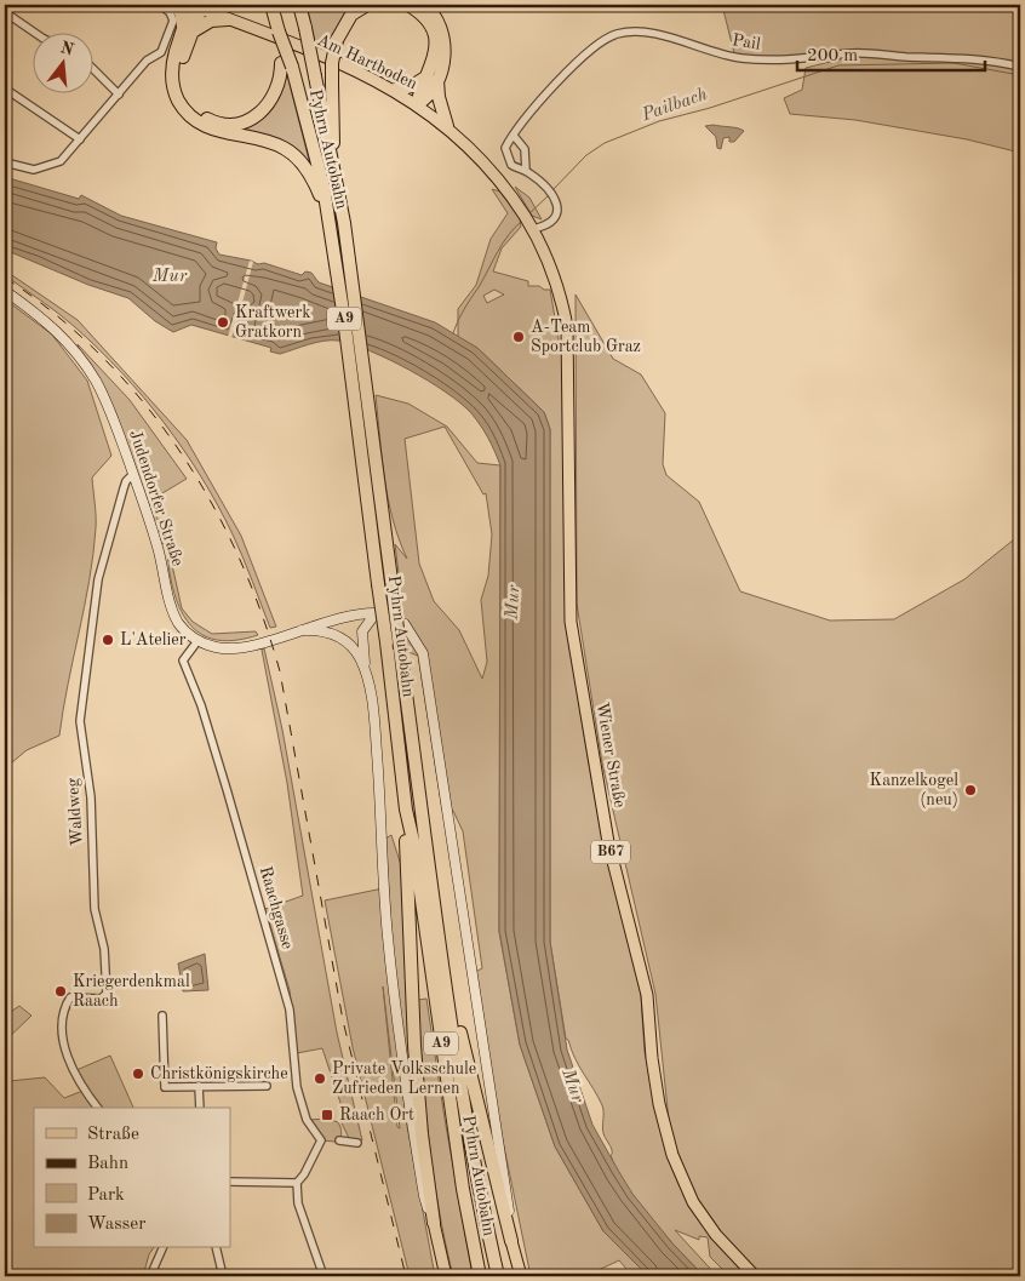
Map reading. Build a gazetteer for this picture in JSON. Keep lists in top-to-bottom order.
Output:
{
  "streets": {
    "highway": ["Pyhrn Autobahn", "A9"],
    "main road": [
      "Am Hartboden",
      "Judendorfer Straße",
      "Wiener Straße",
      "B67"
    ],
    "street": ["Pail", "Waldweg", "Raachgasse"]
  },
  "crossings": [
    ["Am Hartboden", "Wiener Straße"],
    ["Judendorfer Straße", "Waldweg"],
    ["Judendorfer Straße", "Raachgasse"]
  ],
  "water": ["Pailbach", "Mur"],
  "places": {
    "other": [
      "Kraftwerk Gratkorn",
      "A-Team Sportclub Graz",
      "L'Atelier",
      "Kanzelkogel (neu)",
      "Kriegerdenkmal Raach",
      "Christkönigskirche",
      "Private Volksschule Zufrieden Lernen"
    ],
    "transit": ["Raach Ort"]
  },
  "legend": [
    "Straße",
    "Bahn",
    "Park",
    "Wasser"
  ],
  "scale_bar": "200 m",
  "north": "top"
}
